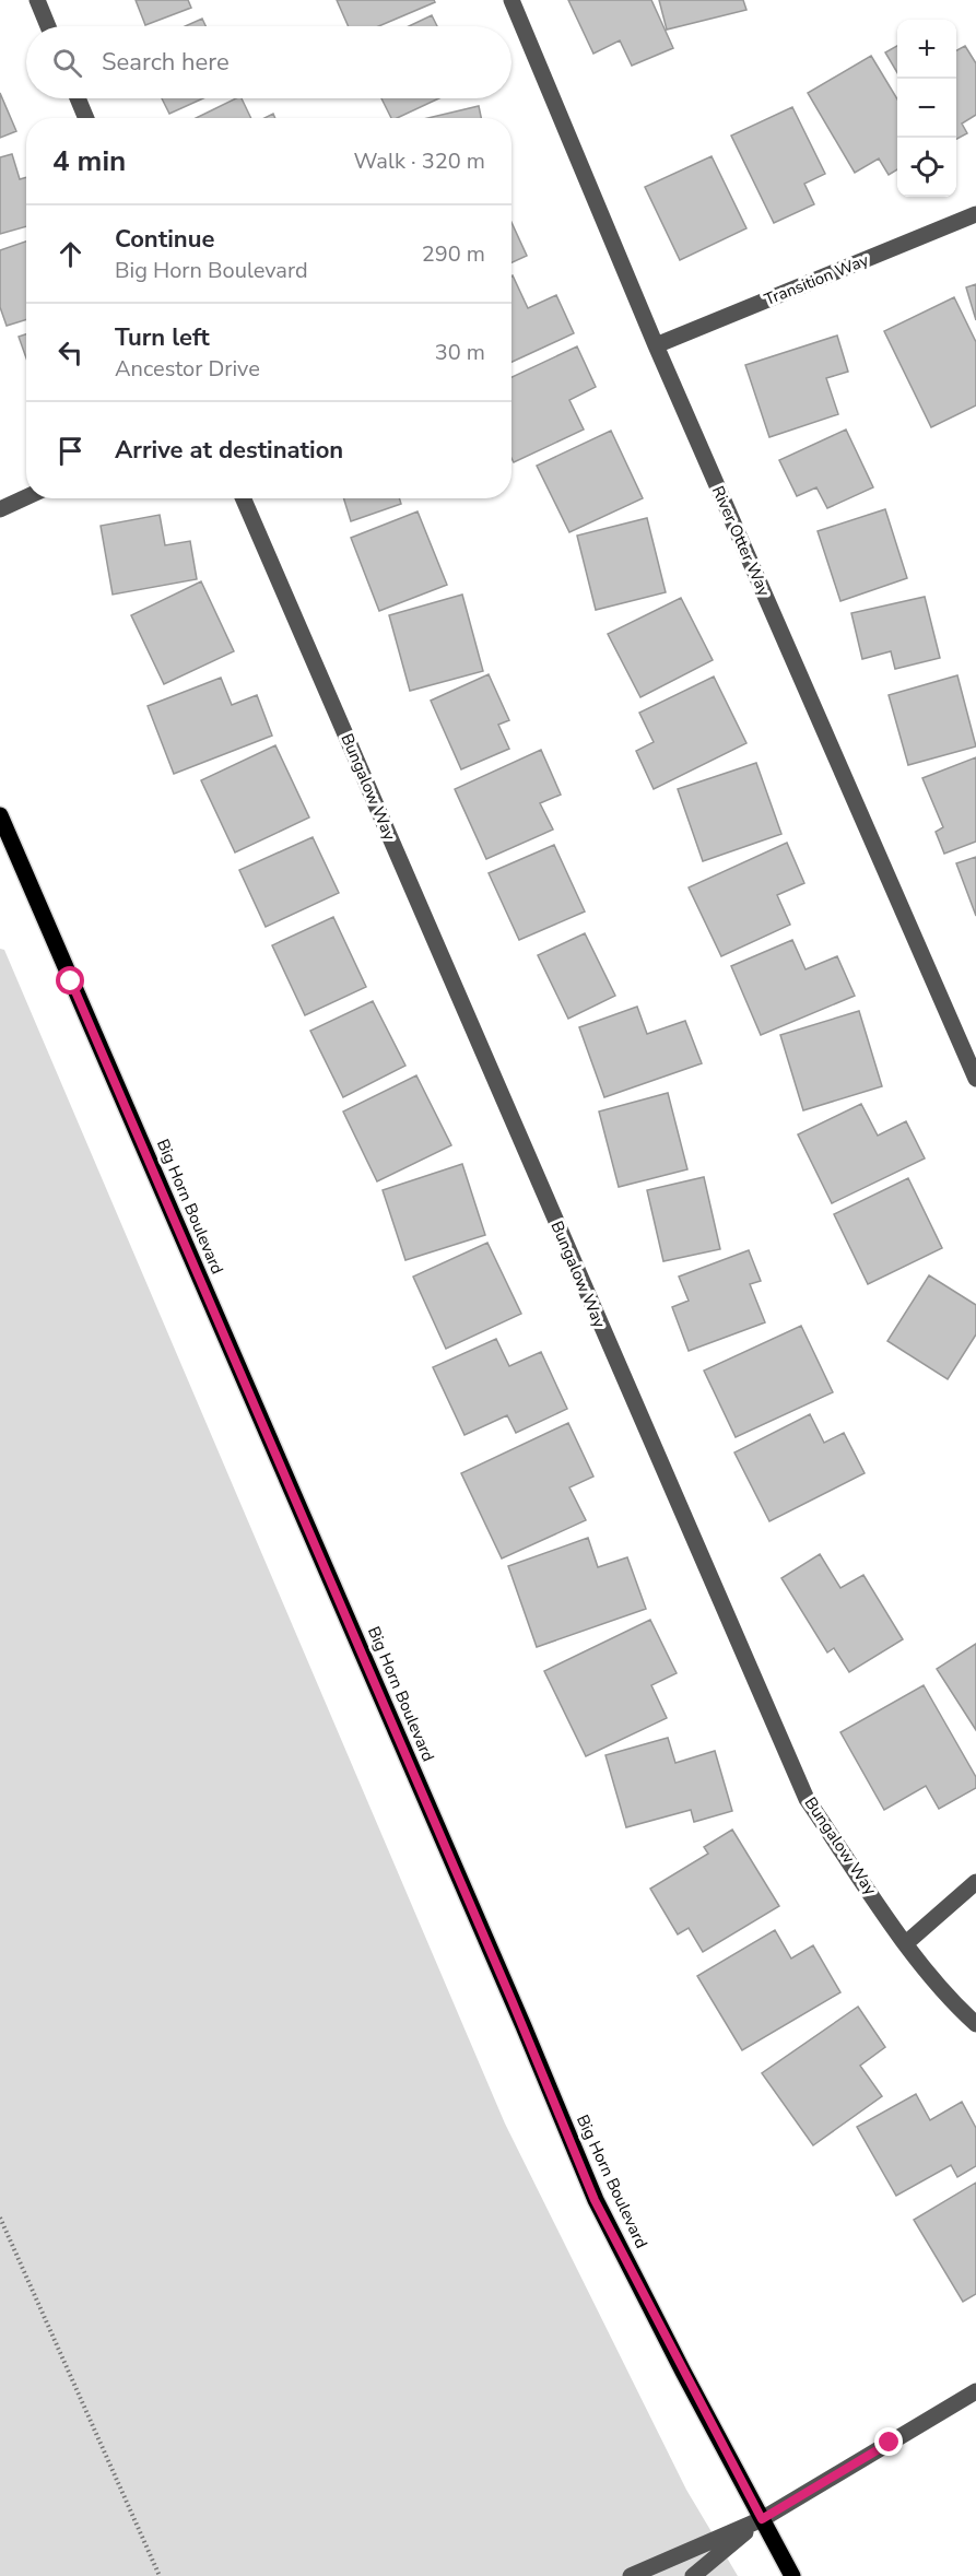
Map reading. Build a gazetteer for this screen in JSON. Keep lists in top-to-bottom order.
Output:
{
  "streets": {
    "main road": ["Big Horn Boulevard"],
    "street": ["Transition Way", "River Otter Way", "Bungalow Way"]
  },
  "crossings": [
    ["Transition Way", "River Otter Way"]
  ],
  "page": {
    "map_buttons": ["+", "−"],
    "search": "Search here",
    "heading": ["4 min", "Walk · 320 m"],
    "list": [
      ["Continue", "Big Horn Boulevard", "290 m"],
      ["Turn left", "Ancestor Drive", "30 m"],
      "Arrive at destination"
    ]
  }
}
